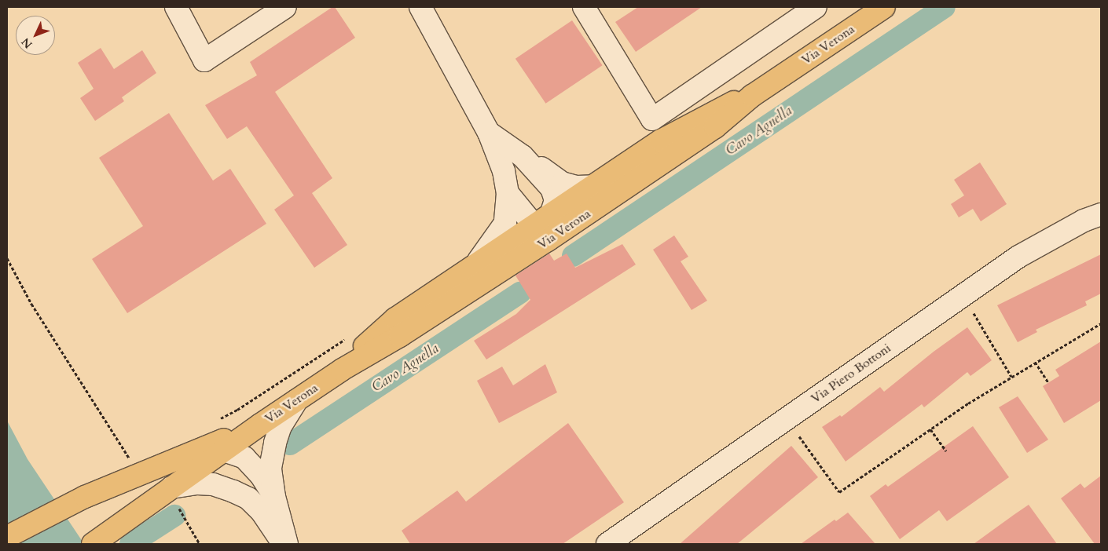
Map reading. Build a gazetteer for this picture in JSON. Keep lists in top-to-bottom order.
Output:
{
  "streets": {
    "main road": ["Via Verona"],
    "street": ["Via Piero Bottoni"]
  },
  "water": ["Cavo Agnella"],
  "north": "bottom left"
}
